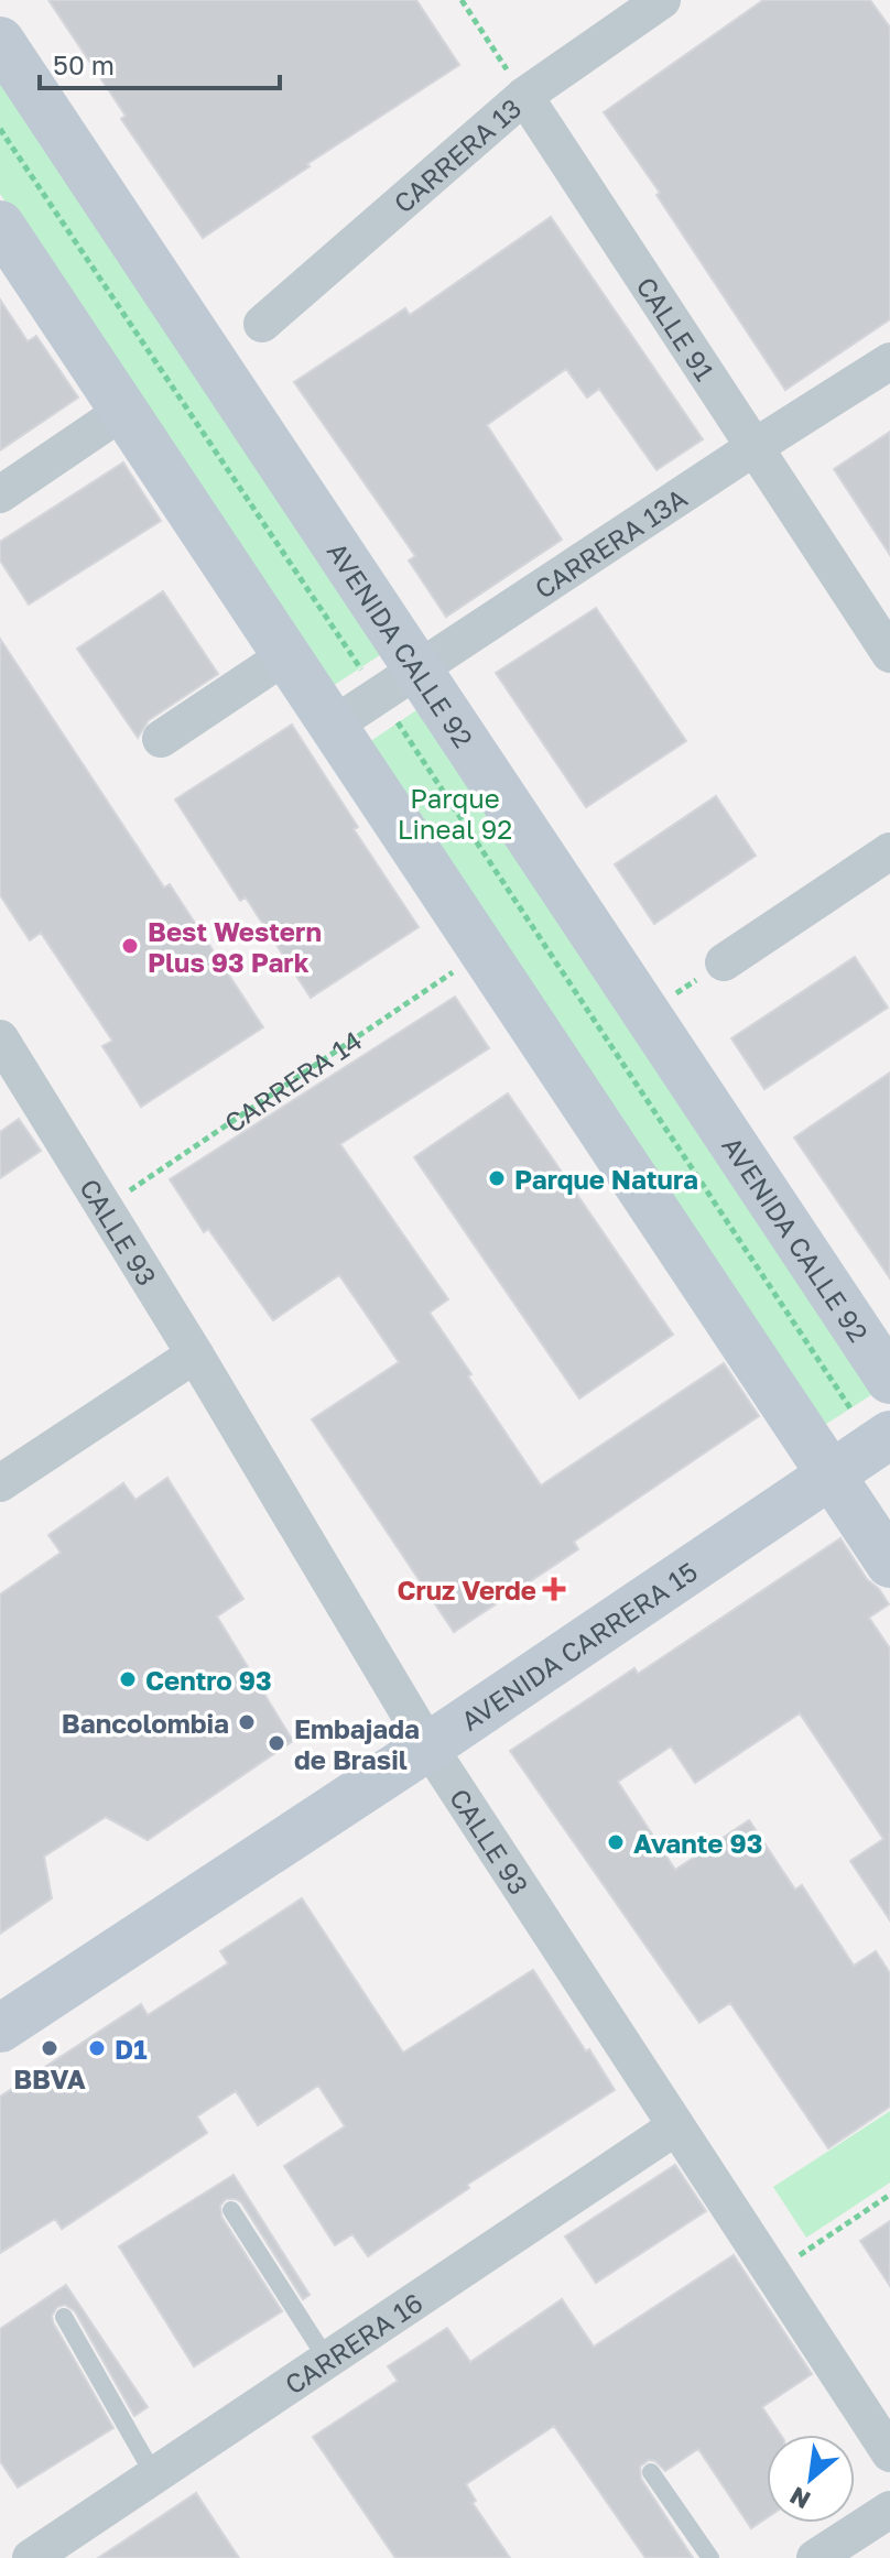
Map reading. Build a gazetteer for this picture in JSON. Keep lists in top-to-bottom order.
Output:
{
  "streets": {
    "main road": ["AVENIDA CALLE 92", "AVENIDA CARRERA 15"],
    "street": [
      "CARRERA 13",
      "CALLE 91",
      "CARRERA 13A",
      "CALLE 93",
      "CARRERA 16"
    ],
    "path": ["CARRERA 14"]
  },
  "crossings": [
    ["CARRERA 13", "CALLE 91"],
    ["CALLE 91", "CARRERA 13A"],
    ["CARRERA 13A", "AVENIDA CALLE 92"],
    ["CARRERA 14", "CALLE 93"],
    ["CALLE 93", "AVENIDA CARRERA 15"],
    ["CALLE 93", "CARRERA 16"]
  ],
  "parks": ["Parque Lineal 92"],
  "places": {
    "other": [
      "Best Western Plus 93 Park",
      "Parque Natura",
      "Centro 93",
      "Bancolombia",
      "Embajada de Brasil",
      "Avante 93",
      "BBVA",
      "D1"
    ],
    "health": ["Cruz Verde"]
  },
  "scale_bar": "50 m",
  "north": "bottom left"
}
